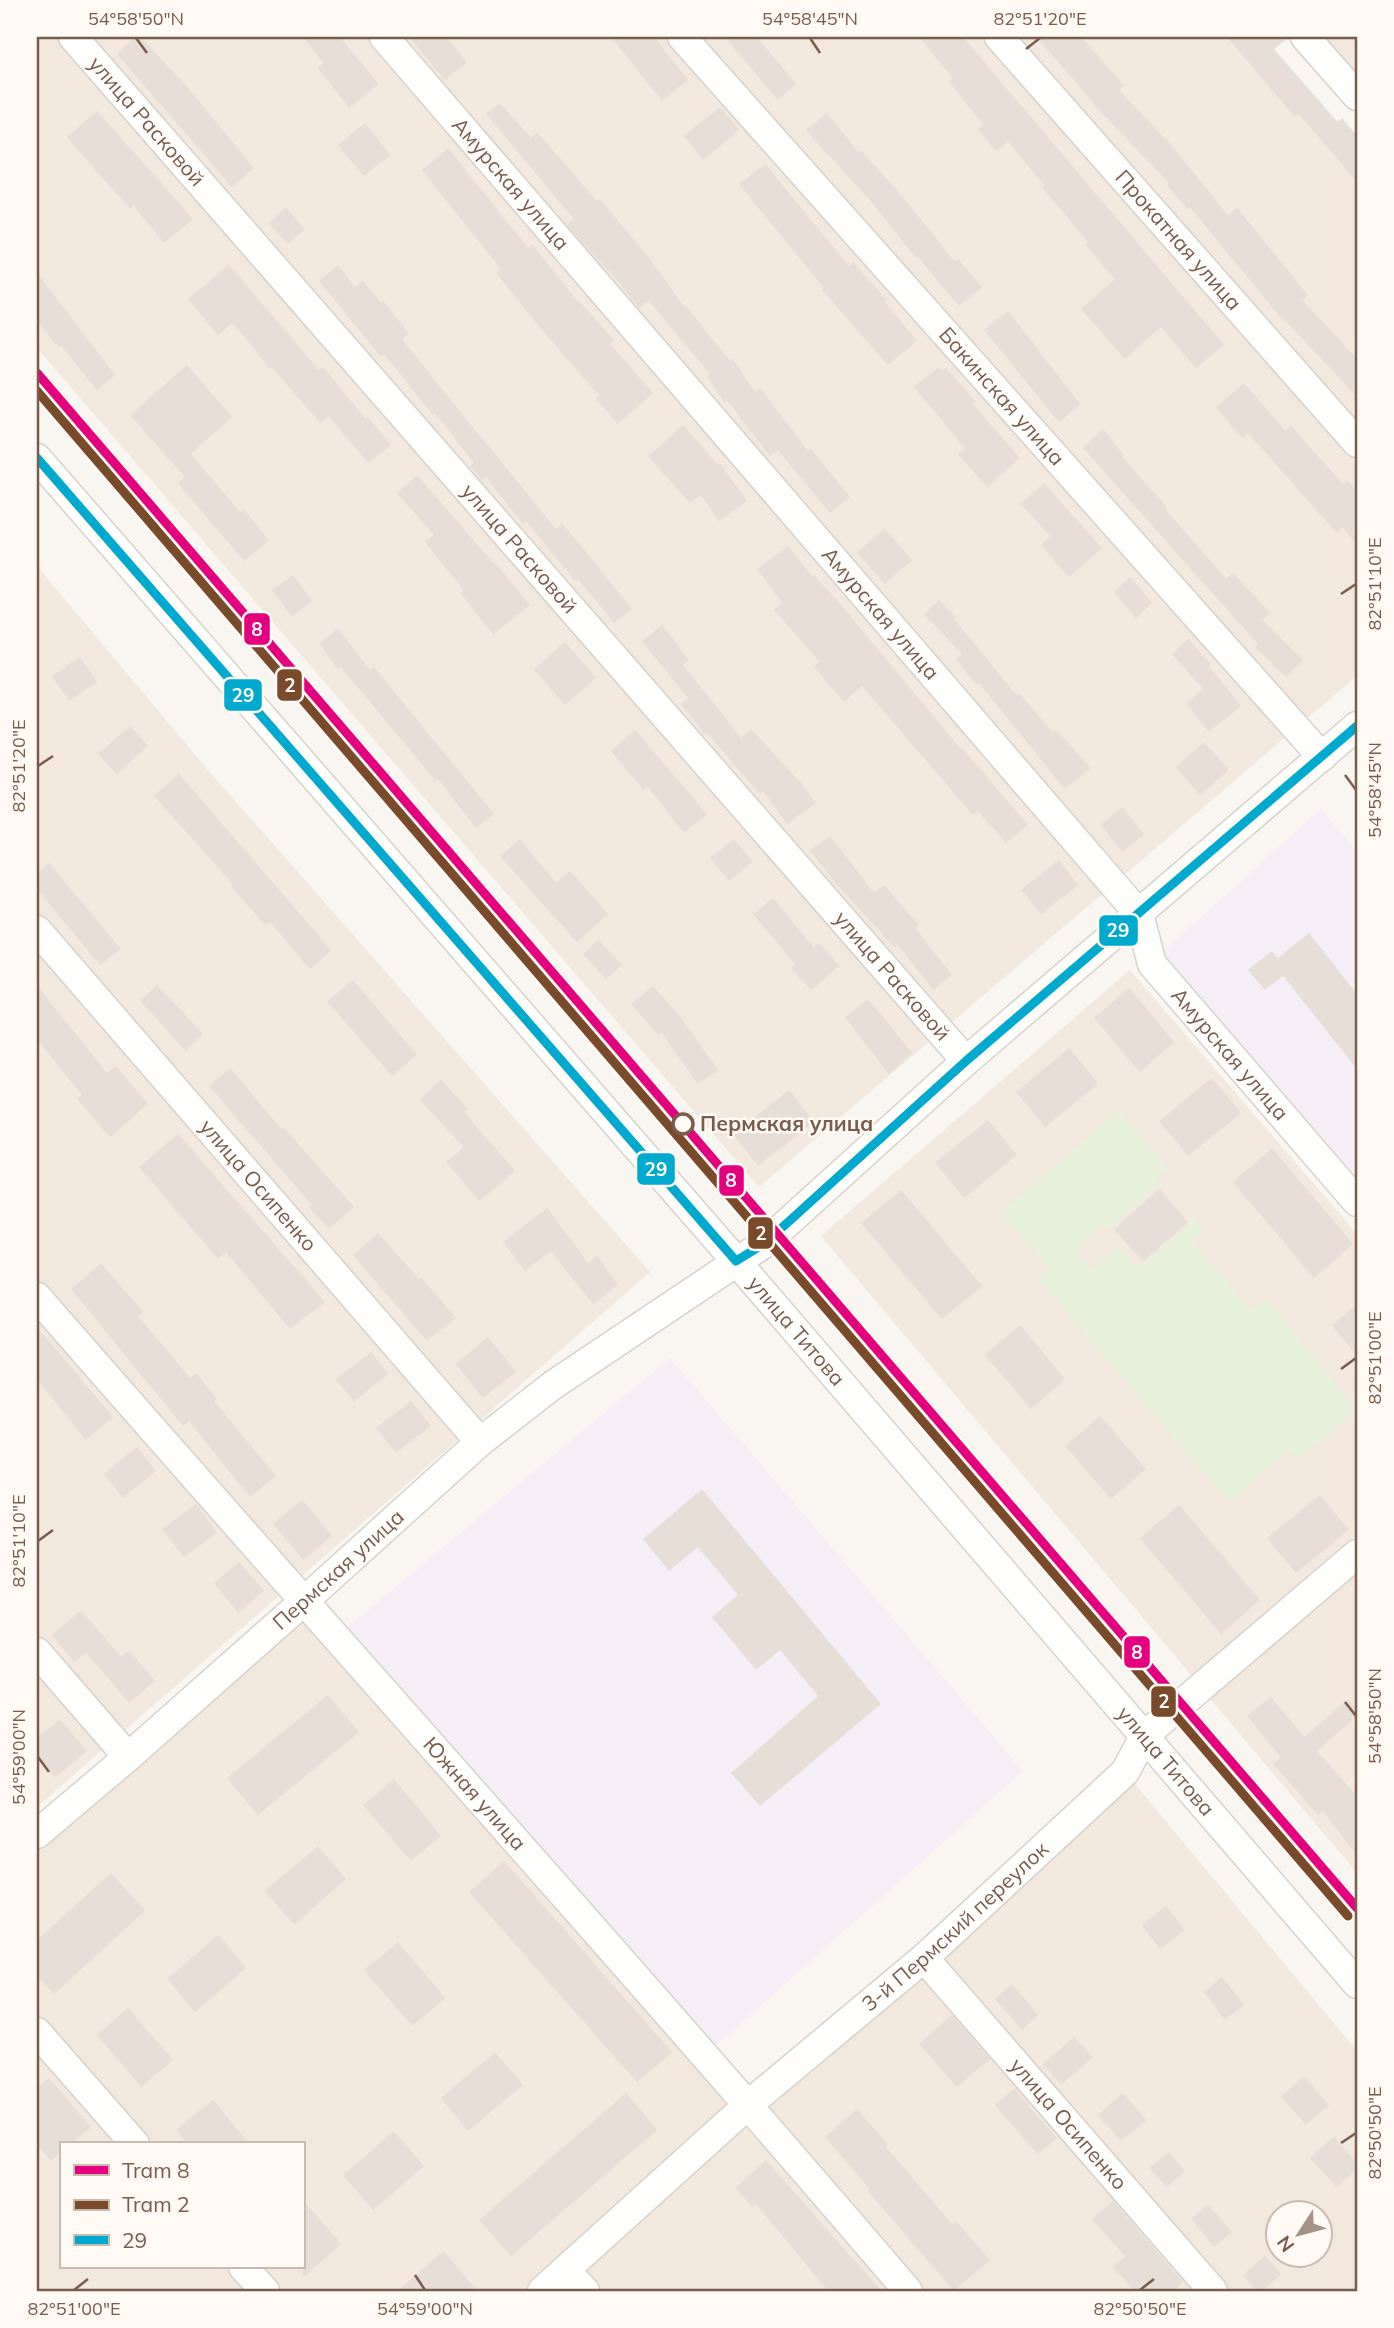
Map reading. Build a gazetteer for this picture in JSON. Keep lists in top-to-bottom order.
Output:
{
  "streets": {
    "street": [
      "улица Расковой",
      "Амурская улица",
      "Прокатная улица",
      "Бакинская улица",
      "улица Осипенко",
      "улица Титова",
      "Пермская улица",
      "Южная улица",
      "3-й Пермский переулок"
    ]
  },
  "crossings": [
    ["улица Расковой", "Пермская улица"],
    ["Амурская улица", "Пермская улица"],
    ["Бакинская улица", "Пермская улица"],
    ["улица Осипенко", "Пермская улица"],
    ["улица Осипенко", "3-й Пермский переулок"],
    ["улица Титова", "Пермская улица"],
    ["улица Титова", "3-й Пермский переулок"],
    ["Пермская улица", "Южная улица"],
    ["Южная улица", "3-й Пермский переулок"]
  ],
  "places": ["Пермская улица"],
  "lines": ["tram line 8", "tram line 2", "transit line 29"],
  "legend": ["Tram 8", "Tram 2", "29"],
  "north": "bottom left",
  "coordinates": [
    "54°58'50\"N",
    "54°58'45\"N",
    "82°51'20\"E",
    "82°51'10\"E",
    "82°51'00\"E",
    "54°59'00\"N",
    "82°50'50\"E"
  ]
}
